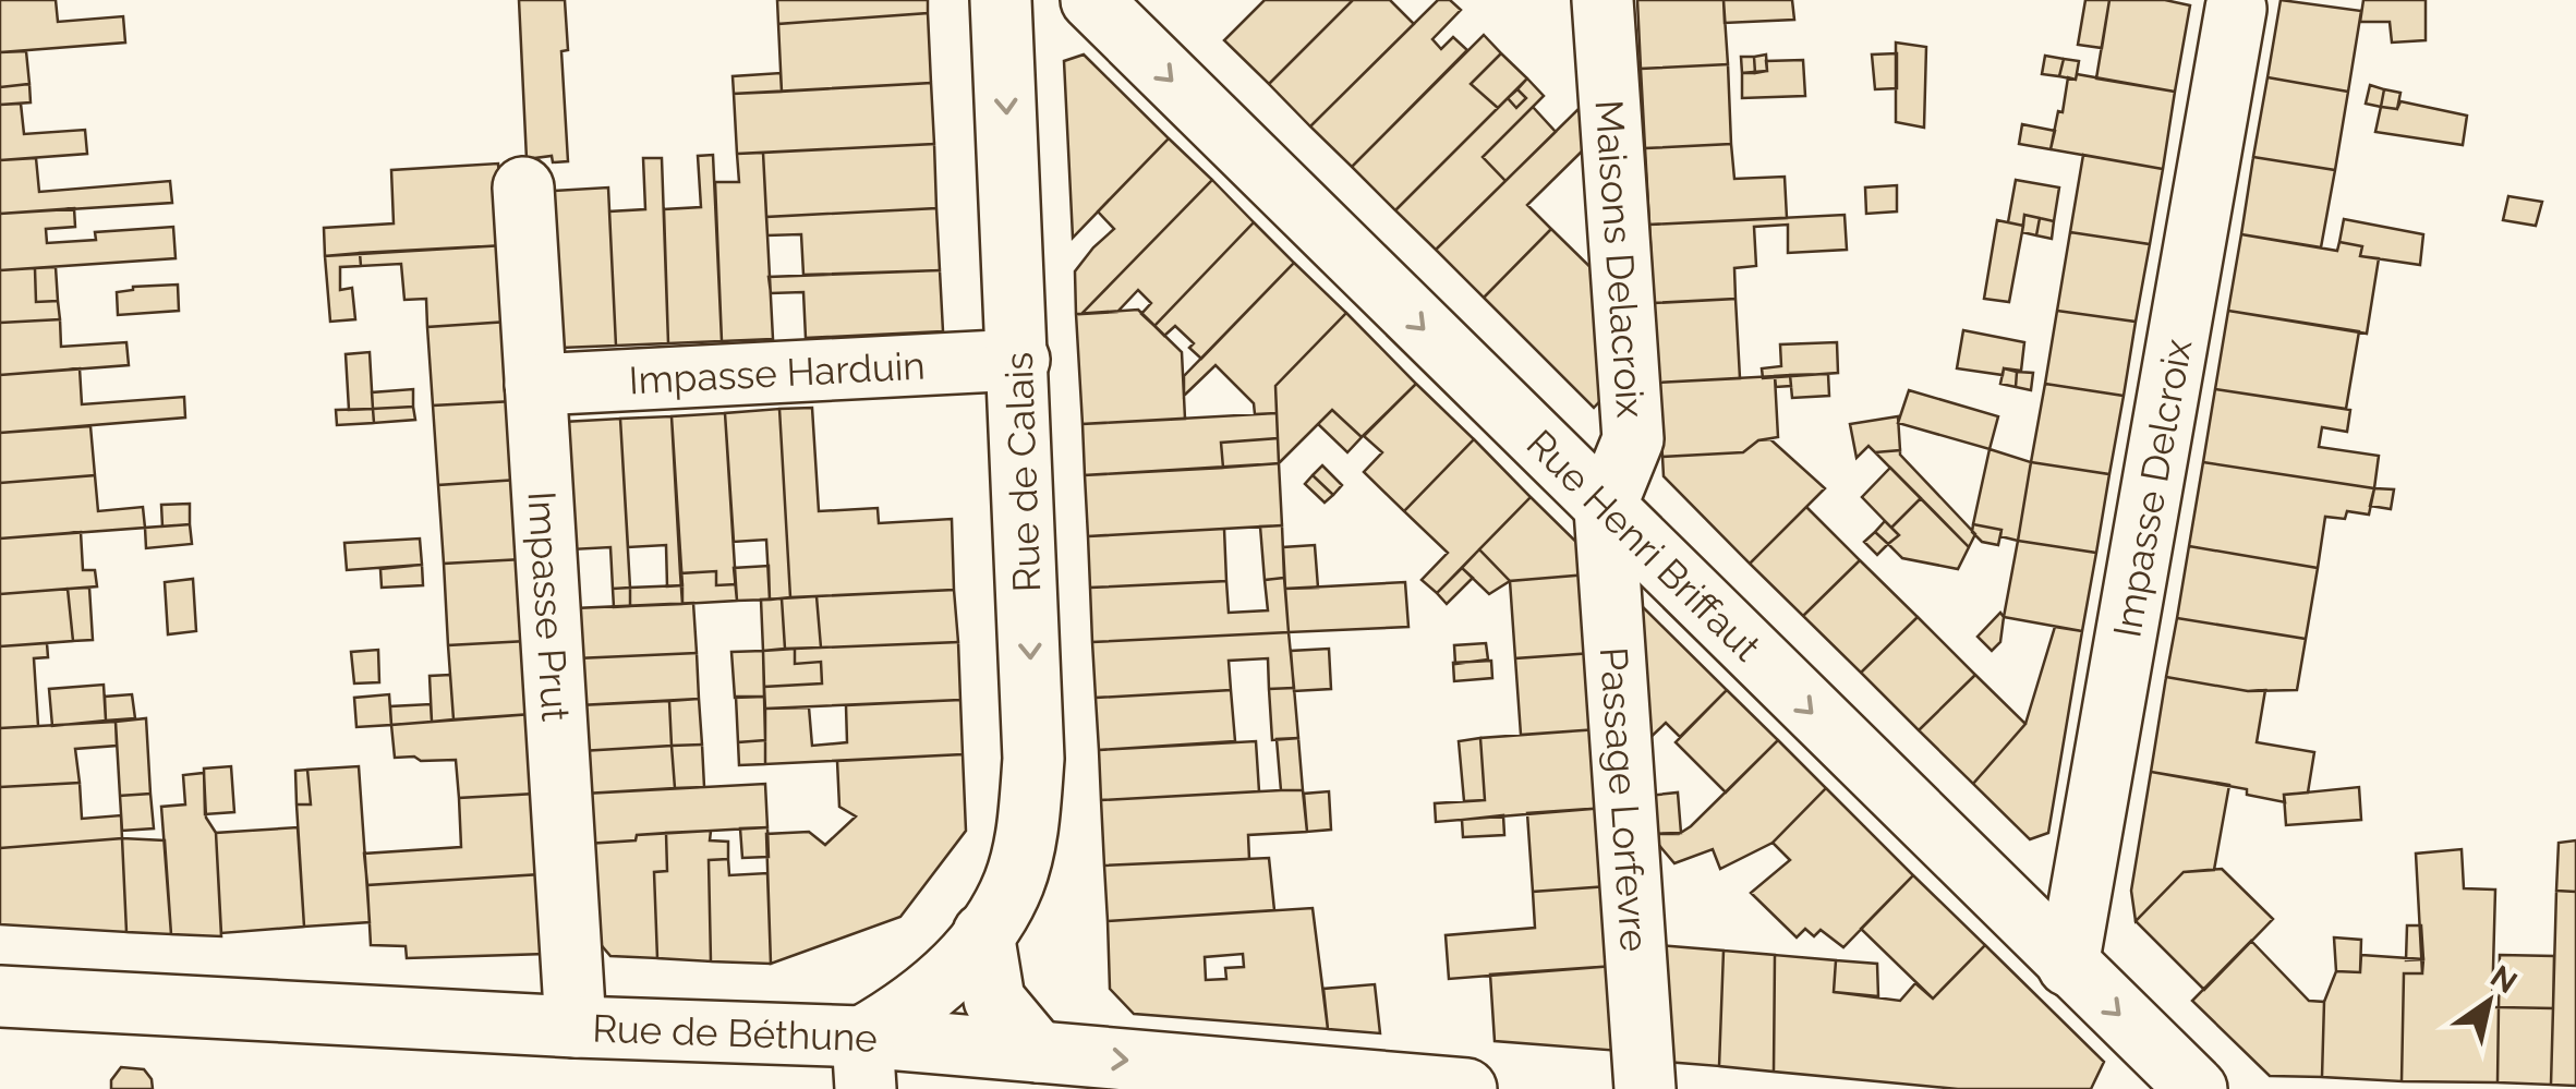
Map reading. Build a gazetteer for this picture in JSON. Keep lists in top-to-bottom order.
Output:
{
  "streets": {
    "street": [
      "Maisons Delacroix",
      "Impasse Harduin",
      "Rue de Calais",
      "Impasse Delcroix",
      "Rue Henri Briffaut",
      "Impasse Prut",
      "Passage Lorfevre",
      "Rue de Béthune"
    ]
  },
  "crossings": [
    ["Maisons Delacroix", "Rue Henri Briffaut"],
    ["Maisons Delacroix", "Passage Lorfevre"],
    ["Impasse Harduin", "Rue de Calais"],
    ["Impasse Harduin", "Impasse Prut"],
    ["Rue de Calais", "Rue de Béthune"],
    ["Impasse Delcroix", "Rue Henri Briffaut"],
    ["Rue Henri Briffaut", "Passage Lorfevre"],
    ["Impasse Prut", "Rue de Béthune"]
  ],
  "one_way": ["Rue de Calais", "Rue Henri Briffaut"],
  "north": "top right"
}
